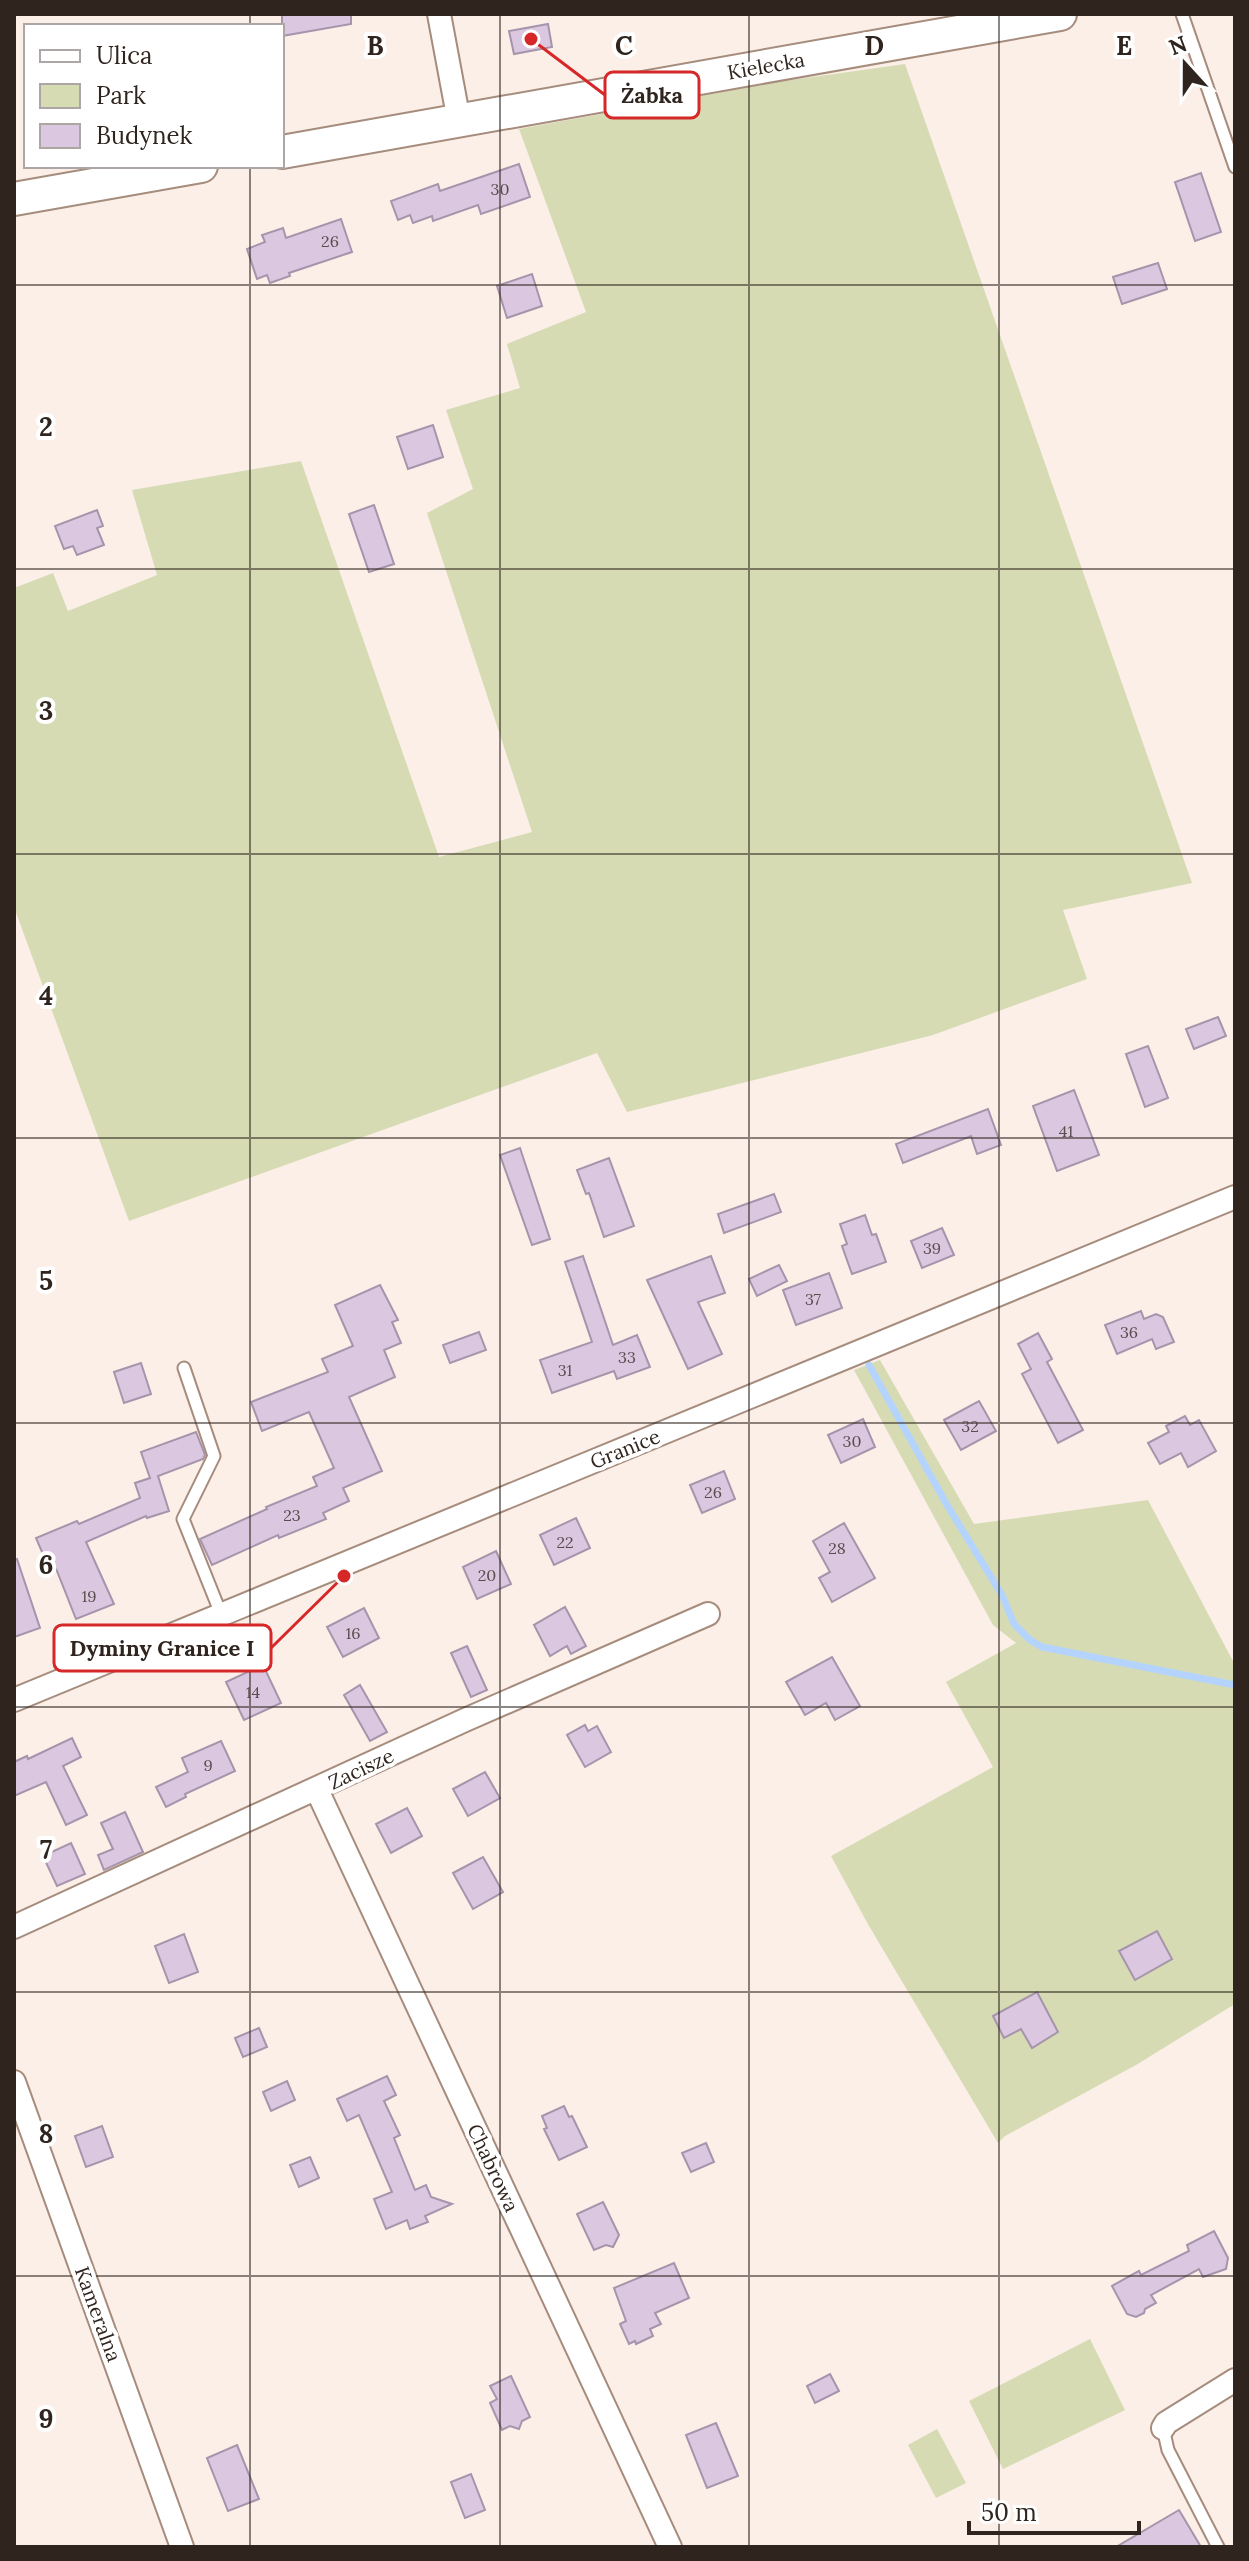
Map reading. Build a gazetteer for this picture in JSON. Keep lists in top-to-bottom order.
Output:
{
  "streets": {
    "street": [
      "Kielecka",
      "Granice",
      "Zacisze",
      "Chabrowa",
      "Kameralna"
    ]
  },
  "crossings": [
    ["Zacisze", "Chabrowa"]
  ],
  "places": ["Żabka", "Dyminy Granice I"],
  "house_numbers": [
    "30",
    "26",
    "41",
    "39",
    "37",
    "36",
    "33",
    "31",
    "32",
    "30",
    "26",
    "23",
    "22",
    "28",
    "20",
    "19",
    "16",
    "14",
    "9"
  ],
  "legend": ["Ulica", "Park", "Budynek"],
  "scale_bar": "50 m",
  "north": "top",
  "grid": {
    "columns": [
      "B",
      "C",
      "D",
      "E"
    ],
    "rows": [
      "2",
      "3",
      "4",
      "5",
      "6",
      "7",
      "8",
      "9"
    ]
  }
}
